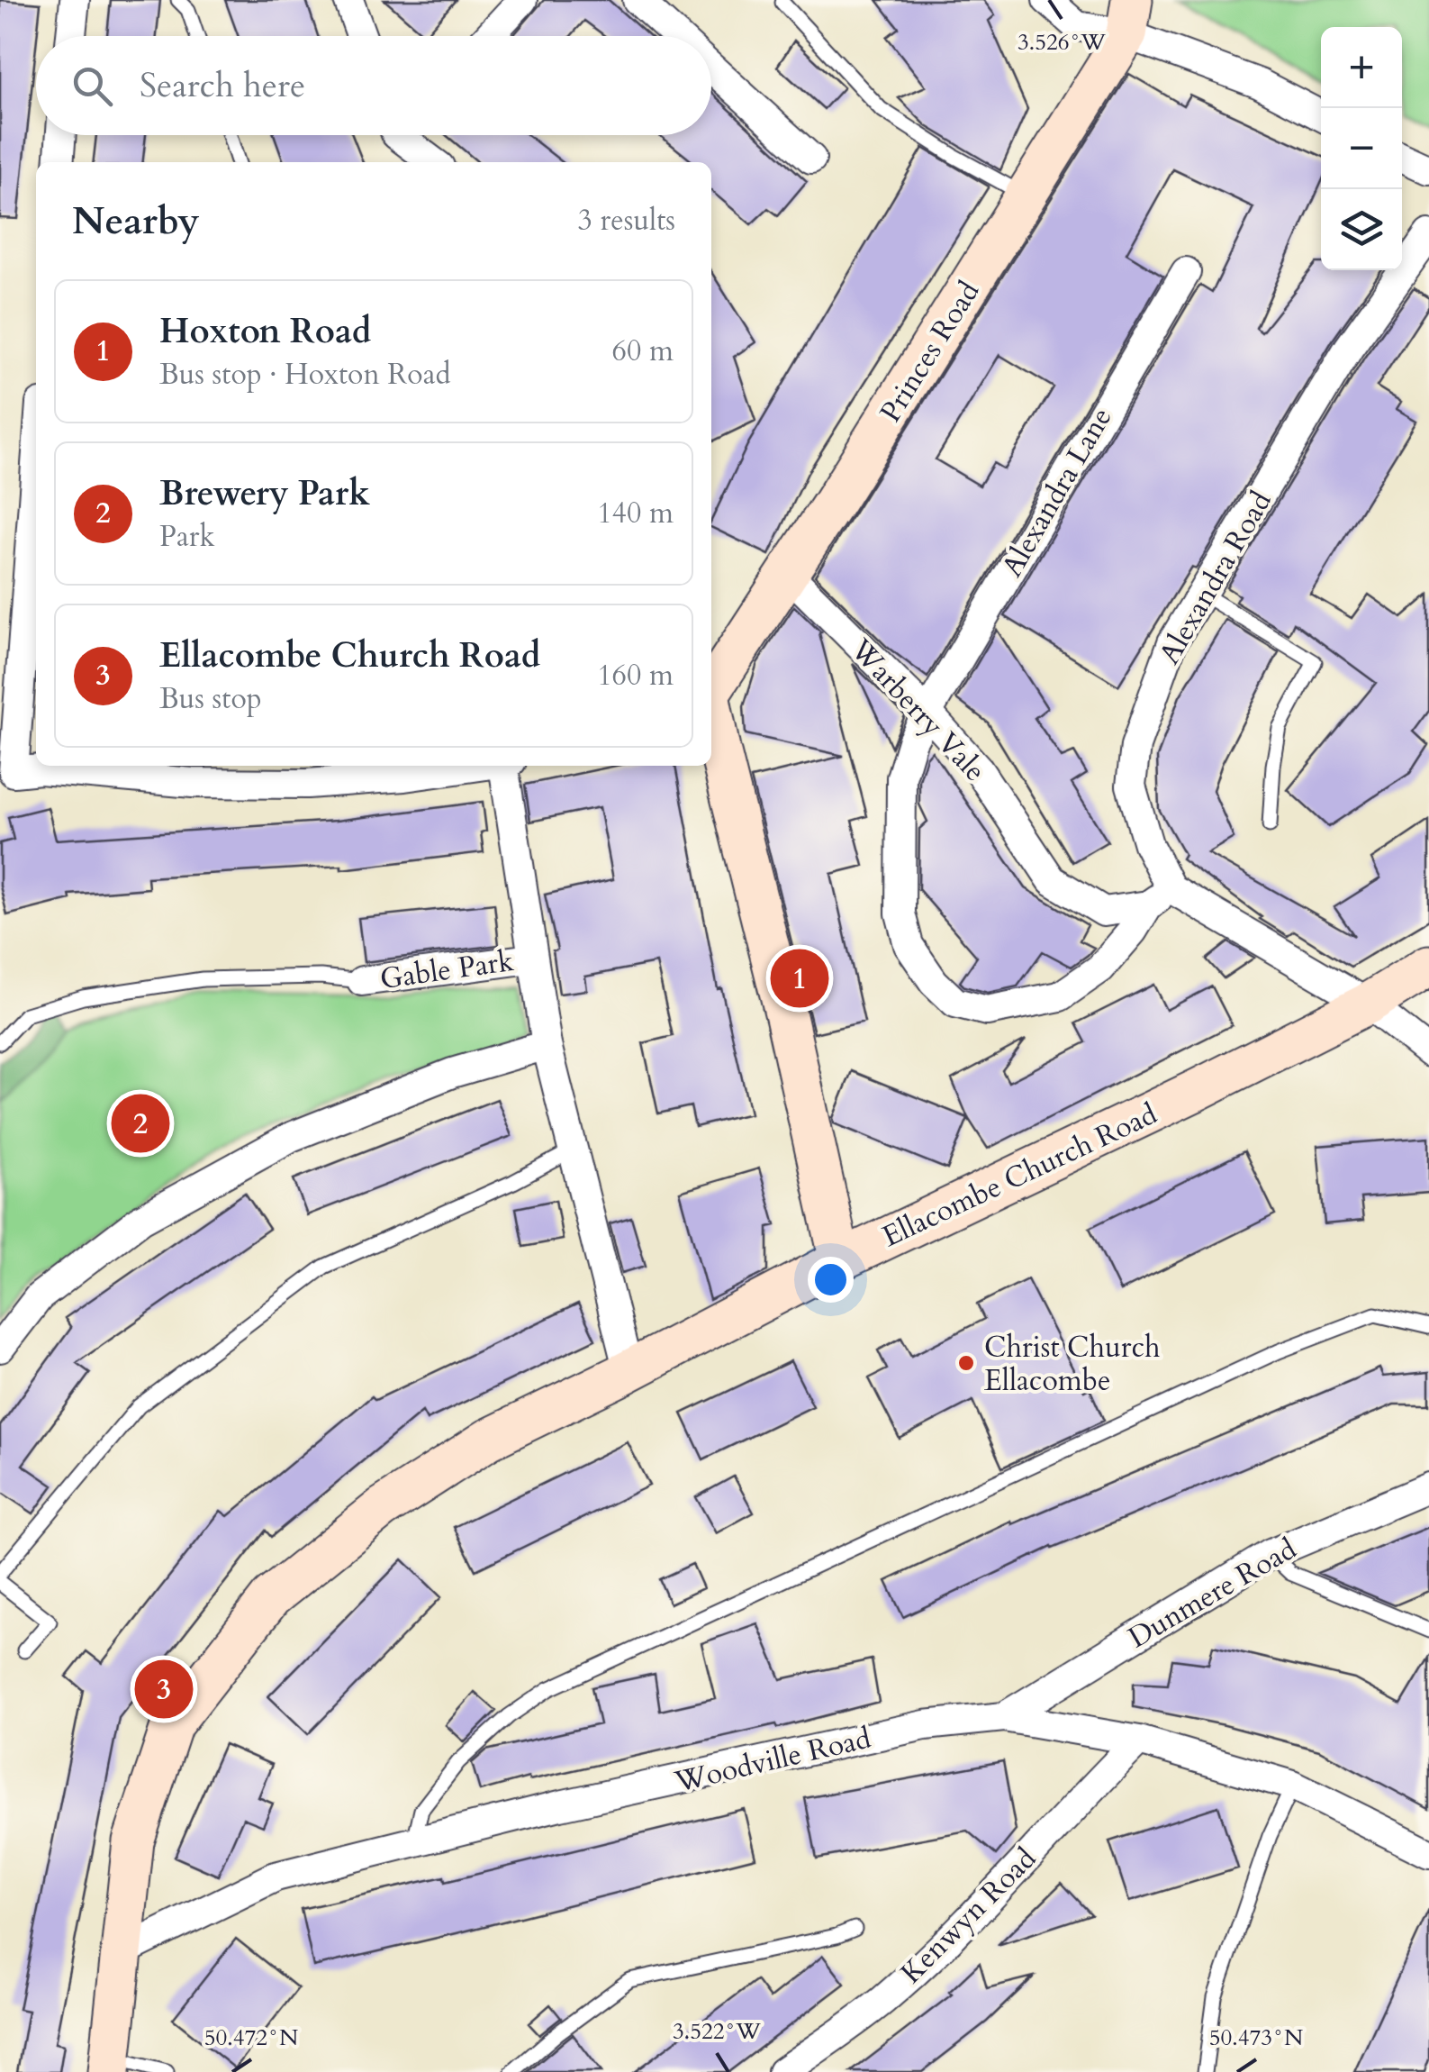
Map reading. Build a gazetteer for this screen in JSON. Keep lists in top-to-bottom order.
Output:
{
  "streets": {
    "street": [
      "Princes Road",
      "Alexandra Lane",
      "Alexandra Road",
      "Warberry Vale",
      "Gable Park",
      "Ellacombe Church Road",
      "Dunmere Road",
      "Woodville Road",
      "Kenwyn Road"
    ]
  },
  "crossings": [
    ["Princes Road", "Warberry Vale"],
    ["Alexandra Lane", "Alexandra Road"],
    ["Alexandra Lane", "Warberry Vale"],
    ["Alexandra Road", "Warberry Vale"],
    ["Ellacombe Church Road", "Woodville Road"],
    ["Dunmere Road", "Woodville Road"],
    ["Woodville Road", "Kenwyn Road"]
  ],
  "places": ["Christ Church Ellacombe"],
  "page": {
    "map_buttons": ["+", "−"],
    "search": "Search here",
    "heading": ["Nearby", "3 results"],
    "list": [
      {
        "mark": "1",
        "name": "Hoxton Road",
        "note": "Bus stop · Hoxton Road",
        "value": "60 m"
      },
      {
        "mark": "2",
        "name": "Brewery Park",
        "note": "Park",
        "value": "140 m"
      },
      {
        "mark": "3",
        "name": "Ellacombe Church Road",
        "note": "Bus stop",
        "value": "160 m"
      }
    ],
    "pins": ["1", "2", "3"]
  },
  "coordinates": [
    "3.526°W",
    "3.522°W",
    "50.472°N",
    "50.473°N"
  ]
}
